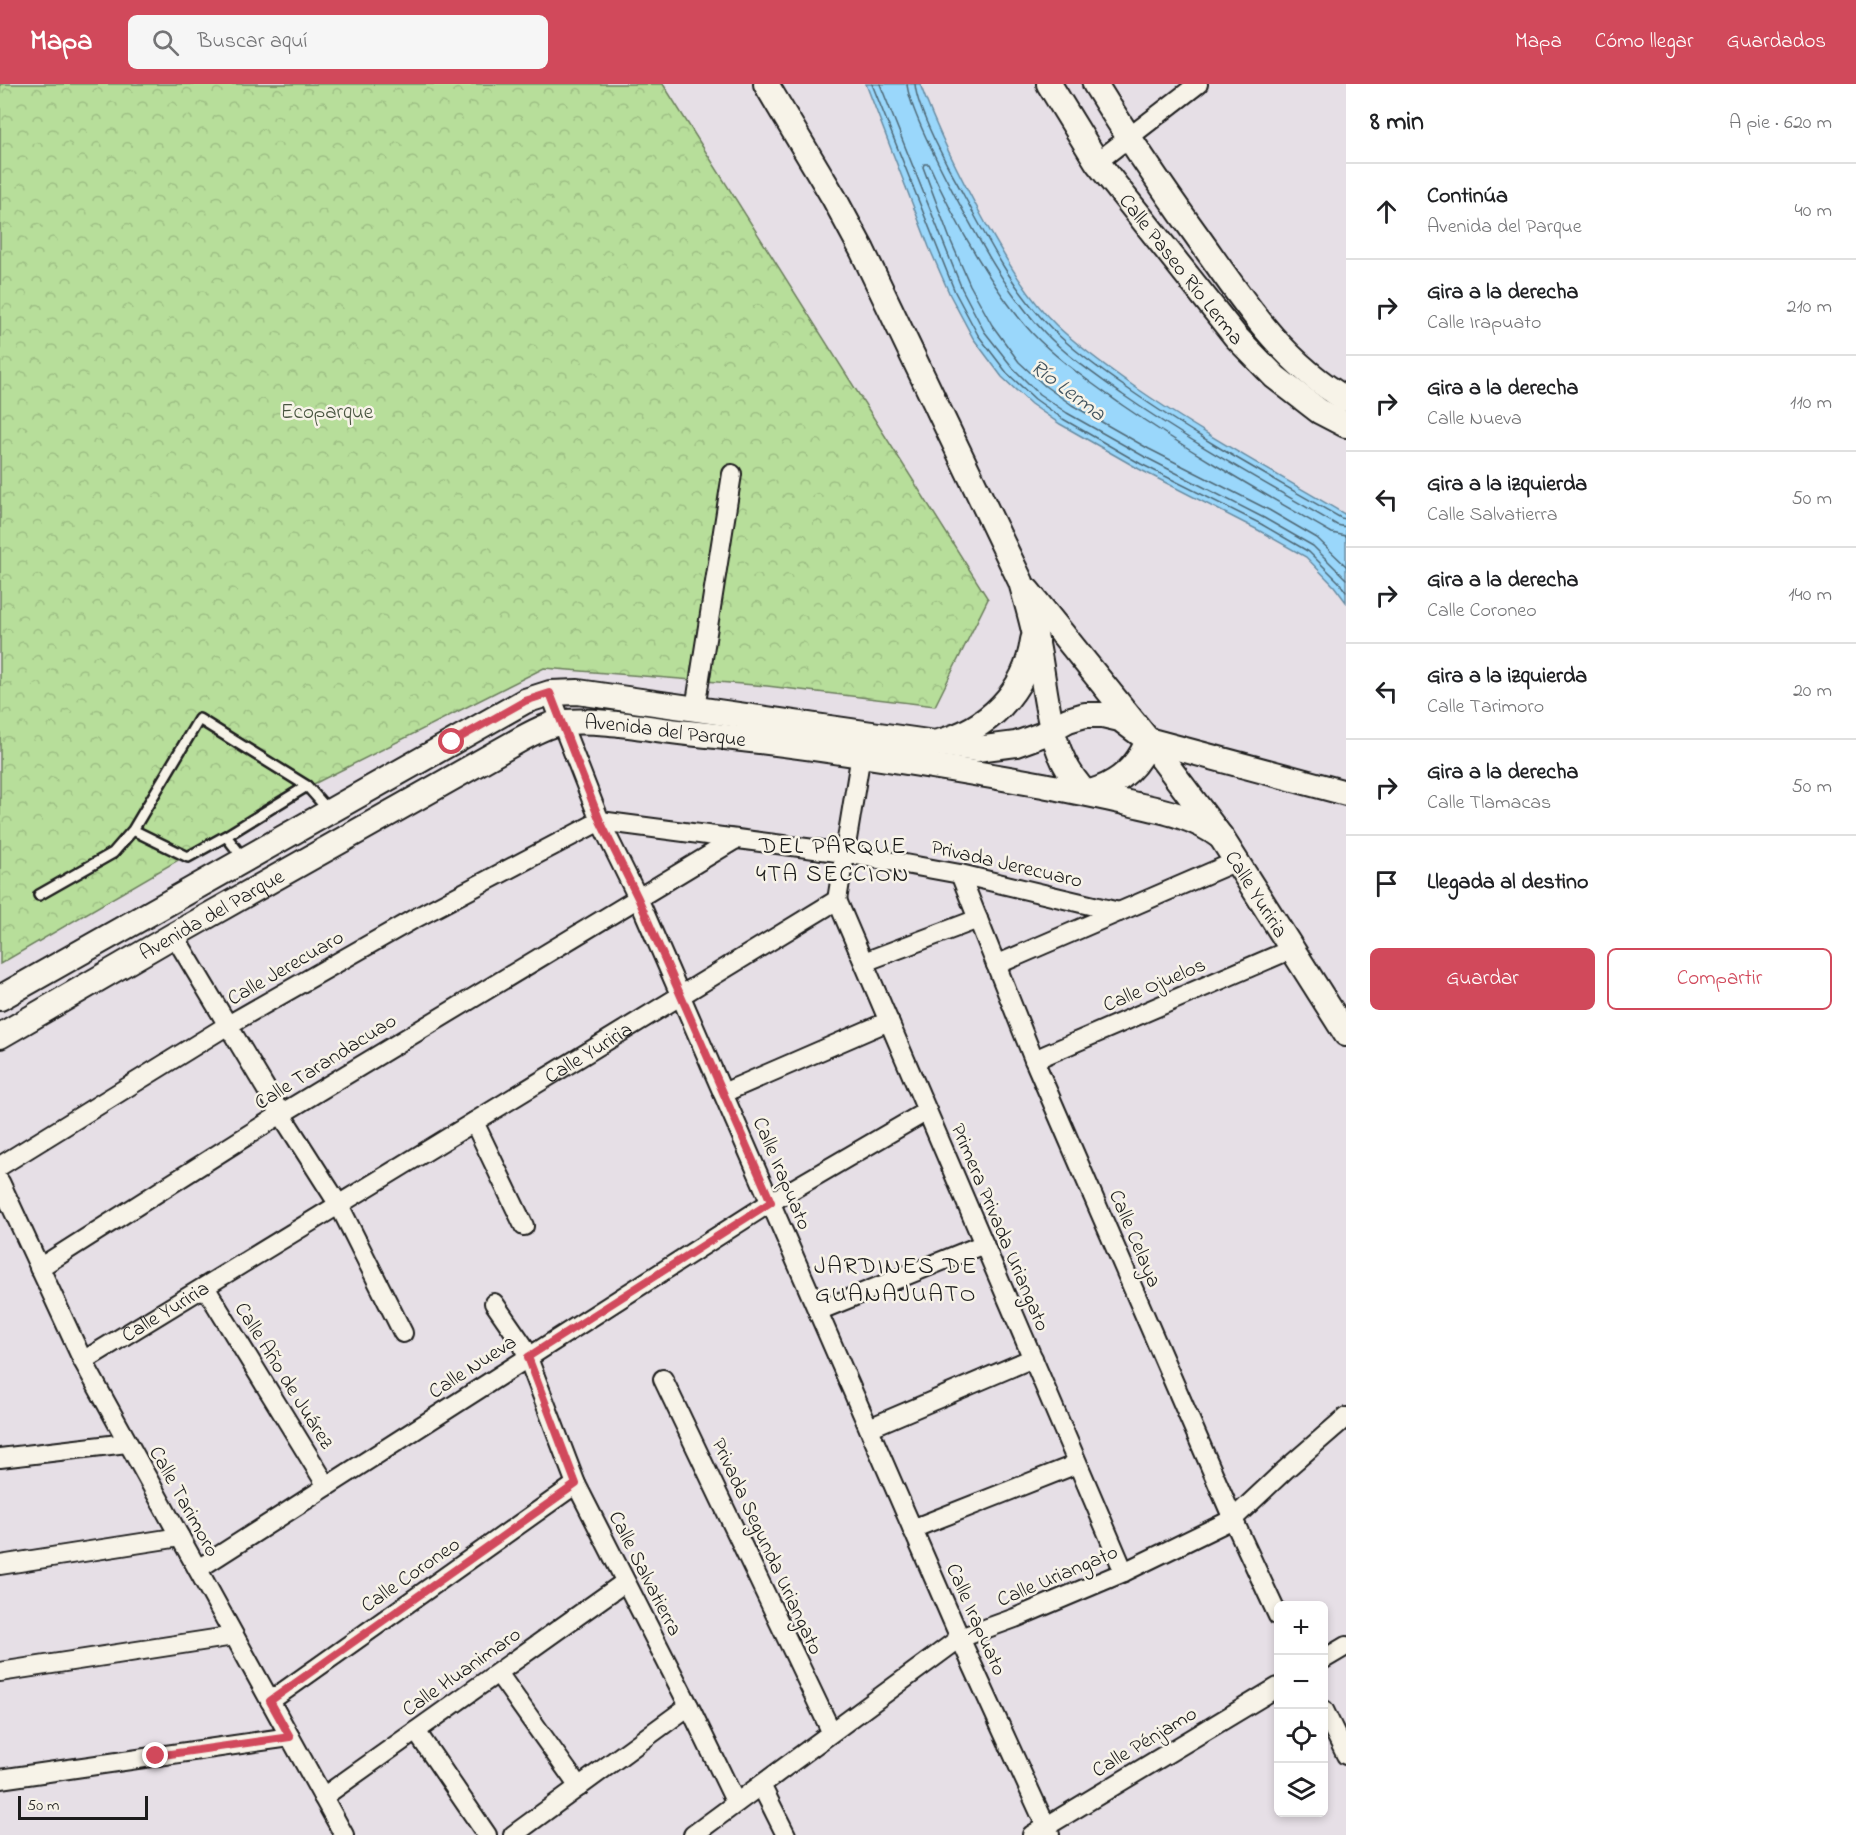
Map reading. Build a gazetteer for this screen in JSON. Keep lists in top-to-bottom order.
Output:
{
  "streets": {
    "street": [
      "Calle Paseo Río Lerma",
      "Avenida del Parque",
      "Privada Jerecuaro",
      "Calle Yuriria",
      "Calle Jerecuaro",
      "Calle Ojuelos",
      "Calle Tarandacuao",
      "Calle Irapuato",
      "Primera Privada Uriangato",
      "Calle Celaya",
      "Calle Nueva",
      "Calle Año de Juárez",
      "Calle Tarimoro",
      "Privada Segunda Uriangato",
      "Calle Salvatierra",
      "Calle Coroneo",
      "Calle Uriangato",
      "Calle Huanimaro",
      "Calle Pénjamo"
    ]
  },
  "crossings": [
    ["Avenida del Parque", "Calle Yuriria"],
    ["Avenida del Parque", "Calle Irapuato"],
    ["Privada Jerecuaro", "Calle Jerecuaro"],
    ["Privada Jerecuaro", "Calle Tarandacuao"],
    ["Privada Jerecuaro", "Calle Irapuato"],
    ["Privada Jerecuaro", "Calle Celaya"],
    ["Calle Yuriria", "Calle Ojuelos"],
    ["Calle Yuriria", "Calle Irapuato"],
    ["Calle Yuriria", "Primera Privada Uriangato"],
    ["Calle Yuriria", "Calle Año de Juárez"],
    ["Calle Yuriria", "Calle Tarimoro"],
    ["Calle Jerecuaro", "Calle Irapuato"],
    ["Calle Ojuelos", "Calle Celaya"],
    ["Calle Tarandacuao", "Calle Irapuato"],
    ["Calle Tarandacuao", "Calle Tarimoro"],
    ["Calle Irapuato", "Calle Nueva"],
    ["Calle Irapuato", "Calle Uriangato"],
    ["Calle Irapuato", "Calle Pénjamo"],
    ["Primera Privada Uriangato", "Calle Nueva"],
    ["Primera Privada Uriangato", "Calle Uriangato"],
    ["Calle Celaya", "Calle Uriangato"],
    ["Calle Nueva", "Calle Año de Juárez"],
    ["Calle Nueva", "Calle Tarimoro"],
    ["Calle Nueva", "Calle Salvatierra"],
    ["Calle Tarimoro", "Calle Coroneo"],
    ["Calle Tarimoro", "Calle Huanimaro"],
    ["Privada Segunda Uriangato", "Calle Uriangato"],
    ["Calle Salvatierra", "Calle Coroneo"],
    ["Calle Salvatierra", "Calle Uriangato"],
    ["Calle Salvatierra", "Calle Huanimaro"]
  ],
  "districts": ["DEL PARQUE 4TA SECCION", "JARDINES DE GUANAJUATO"],
  "water": ["Río Lerma"],
  "parks": ["Ecoparque"],
  "scale_bar": "50 m",
  "page": {
    "header": "Mapa",
    "search": "Buscar aquí",
    "nav": ["Mapa", "Cómo llegar", "Guardados"],
    "heading": ["8 min", "A pie · 620 m"],
    "list": [
      ["Continúa", "Avenida del Parque", "40 m"],
      ["Gira a la derecha", "Calle Irapuato", "210 m"],
      ["Gira a la derecha", "Calle Nueva", "110 m"],
      ["Gira a la izquierda", "Calle Salvatierra", "50 m"],
      ["Gira a la derecha", "Calle Coroneo", "140 m"],
      ["Gira a la izquierda", "Calle Tarimoro", "20 m"],
      ["Gira a la derecha", "Calle Tlamacas", "50 m"],
      "Llegada al destino"
    ],
    "buttons": ["Guardar", "Compartir"],
    "map_buttons": ["+", "−"],
    "scale": "50 m"
  }
}
